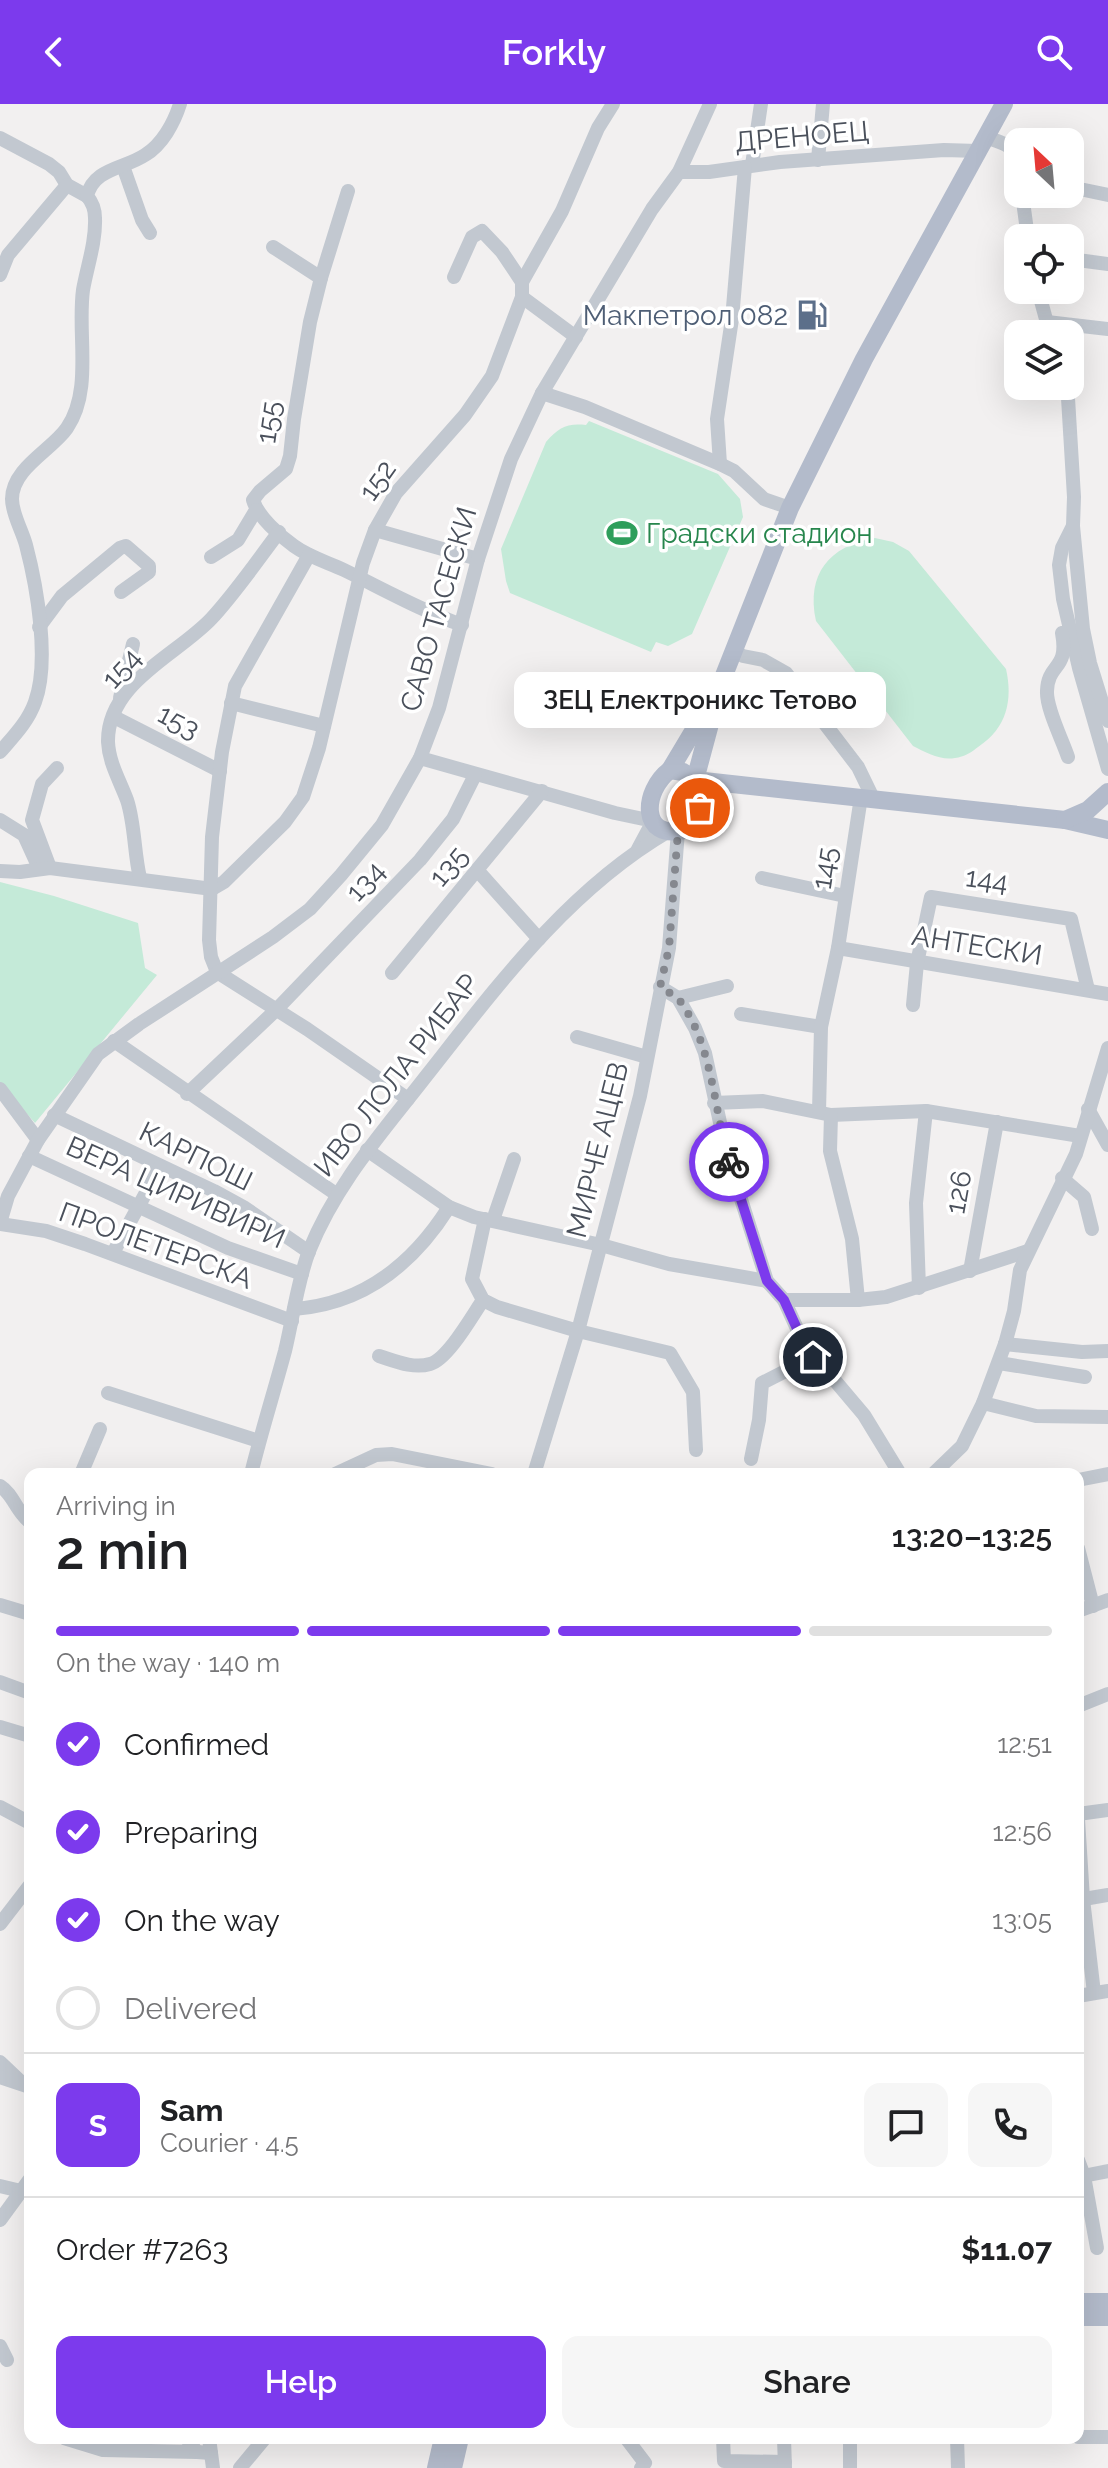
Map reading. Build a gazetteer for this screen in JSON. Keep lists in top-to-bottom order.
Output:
{
  "streets": {
    "street": [
      "ДРЕНОЕЦ",
      "155",
      "152",
      "САВО ТАСЕСКИ",
      "154",
      "153",
      "135",
      "145",
      "144",
      "134",
      "АНТЕСКИ",
      "ИВО ЛОЛА РИБАР",
      "МИРЧЕ АЦЕВ",
      "КАРПОШ",
      "ВЕРА ЦИРИВИРИ",
      "126",
      "ПРОЛЕТЕРСКА"
    ]
  },
  "crossings": [
    ["ДРЕНОЕЦ", "САВО ТАСЕСКИ"],
    ["САВО ТАСЕСКИ", "КАРПОШ"],
    ["САВО ТАСЕСКИ", "ВЕРА ЦИРИВИРИ"],
    ["САВО ТАСЕСКИ", "ПРОЛЕТЕРСКА"],
    ["154", "153"],
    ["145", "АНТЕСКИ"],
    ["144", "АНТЕСКИ"],
    ["ИВО ЛОЛА РИБАР", "МИРЧЕ АЦЕВ"],
    ["ИВО ЛОЛА РИБАР", "КАРПОШ"],
    ["ИВО ЛОЛА РИБАР", "ВЕРА ЦИРИВИРИ"],
    ["ИВО ЛОЛА РИБАР", "ПРОЛЕТЕРСКА"]
  ],
  "places": {
    "fuel station": ["Макпетрол 082"],
    "sports": ["Градски стадион"],
    "other": ["ЗЕЦ Електроникс Тетово"]
  },
  "north": "top left",
  "page": {
    "header": "Forkly",
    "bubble": "ЗЕЦ Електроникс Тетово",
    "heading": ["2 min", "Arriving in", "13:20–13:25"],
    "panel": [
      "Sam",
      "Courier · 4.5",
      "Order #7263",
      "$11.07"
    ],
    "bar": "On the way · 140 m",
    "list": [
      ["Confirmed", "12:51"],
      ["Preparing", "12:56"],
      ["On the way", "13:05"],
      "Delivered"
    ],
    "round": "S",
    "buttons": ["Help", "Share"]
  }
}
